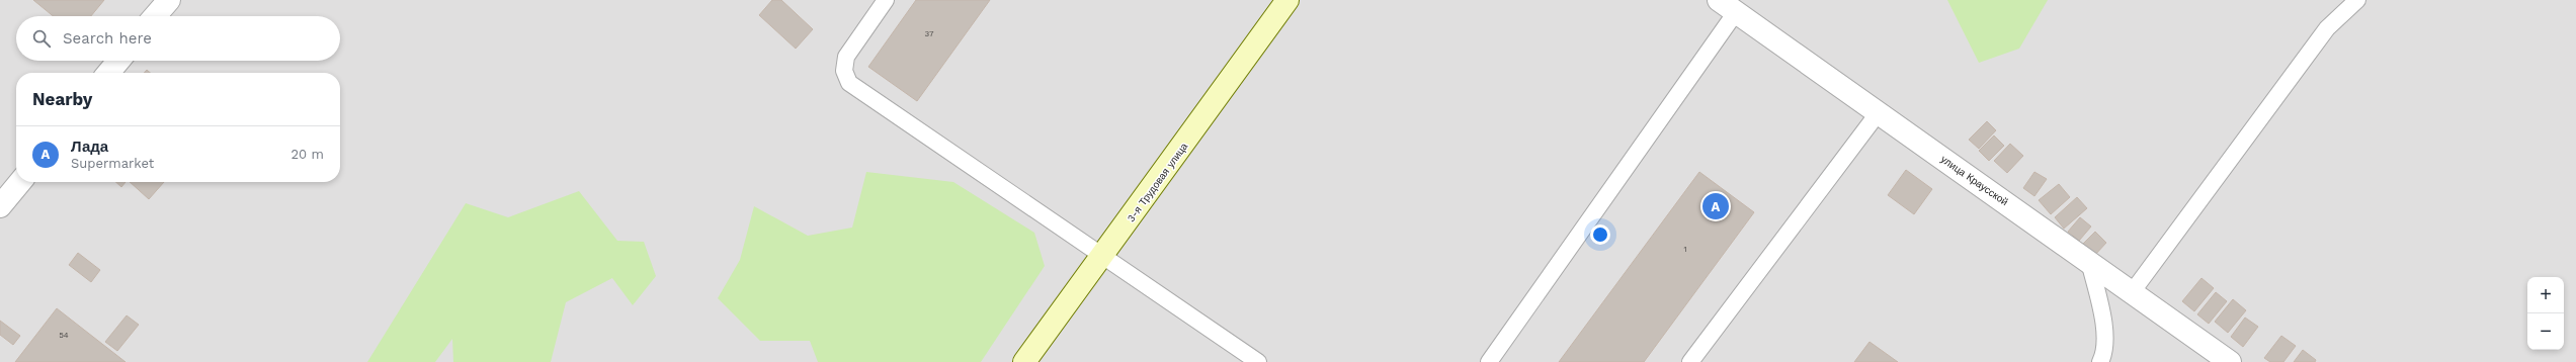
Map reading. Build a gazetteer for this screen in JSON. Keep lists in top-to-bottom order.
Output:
{
  "streets": {
    "street": ["улица Краусской", "3-я Трудовая улица"]
  },
  "house_numbers": ["37", "1", "54"],
  "page": {
    "search": "Search here",
    "heading": "Nearby",
    "list": [
      {
        "mark": "A",
        "name": "Лада",
        "note": "Supermarket",
        "value": "20 m"
      }
    ],
    "pins": "A",
    "map_buttons": ["+", "−"]
  }
}
